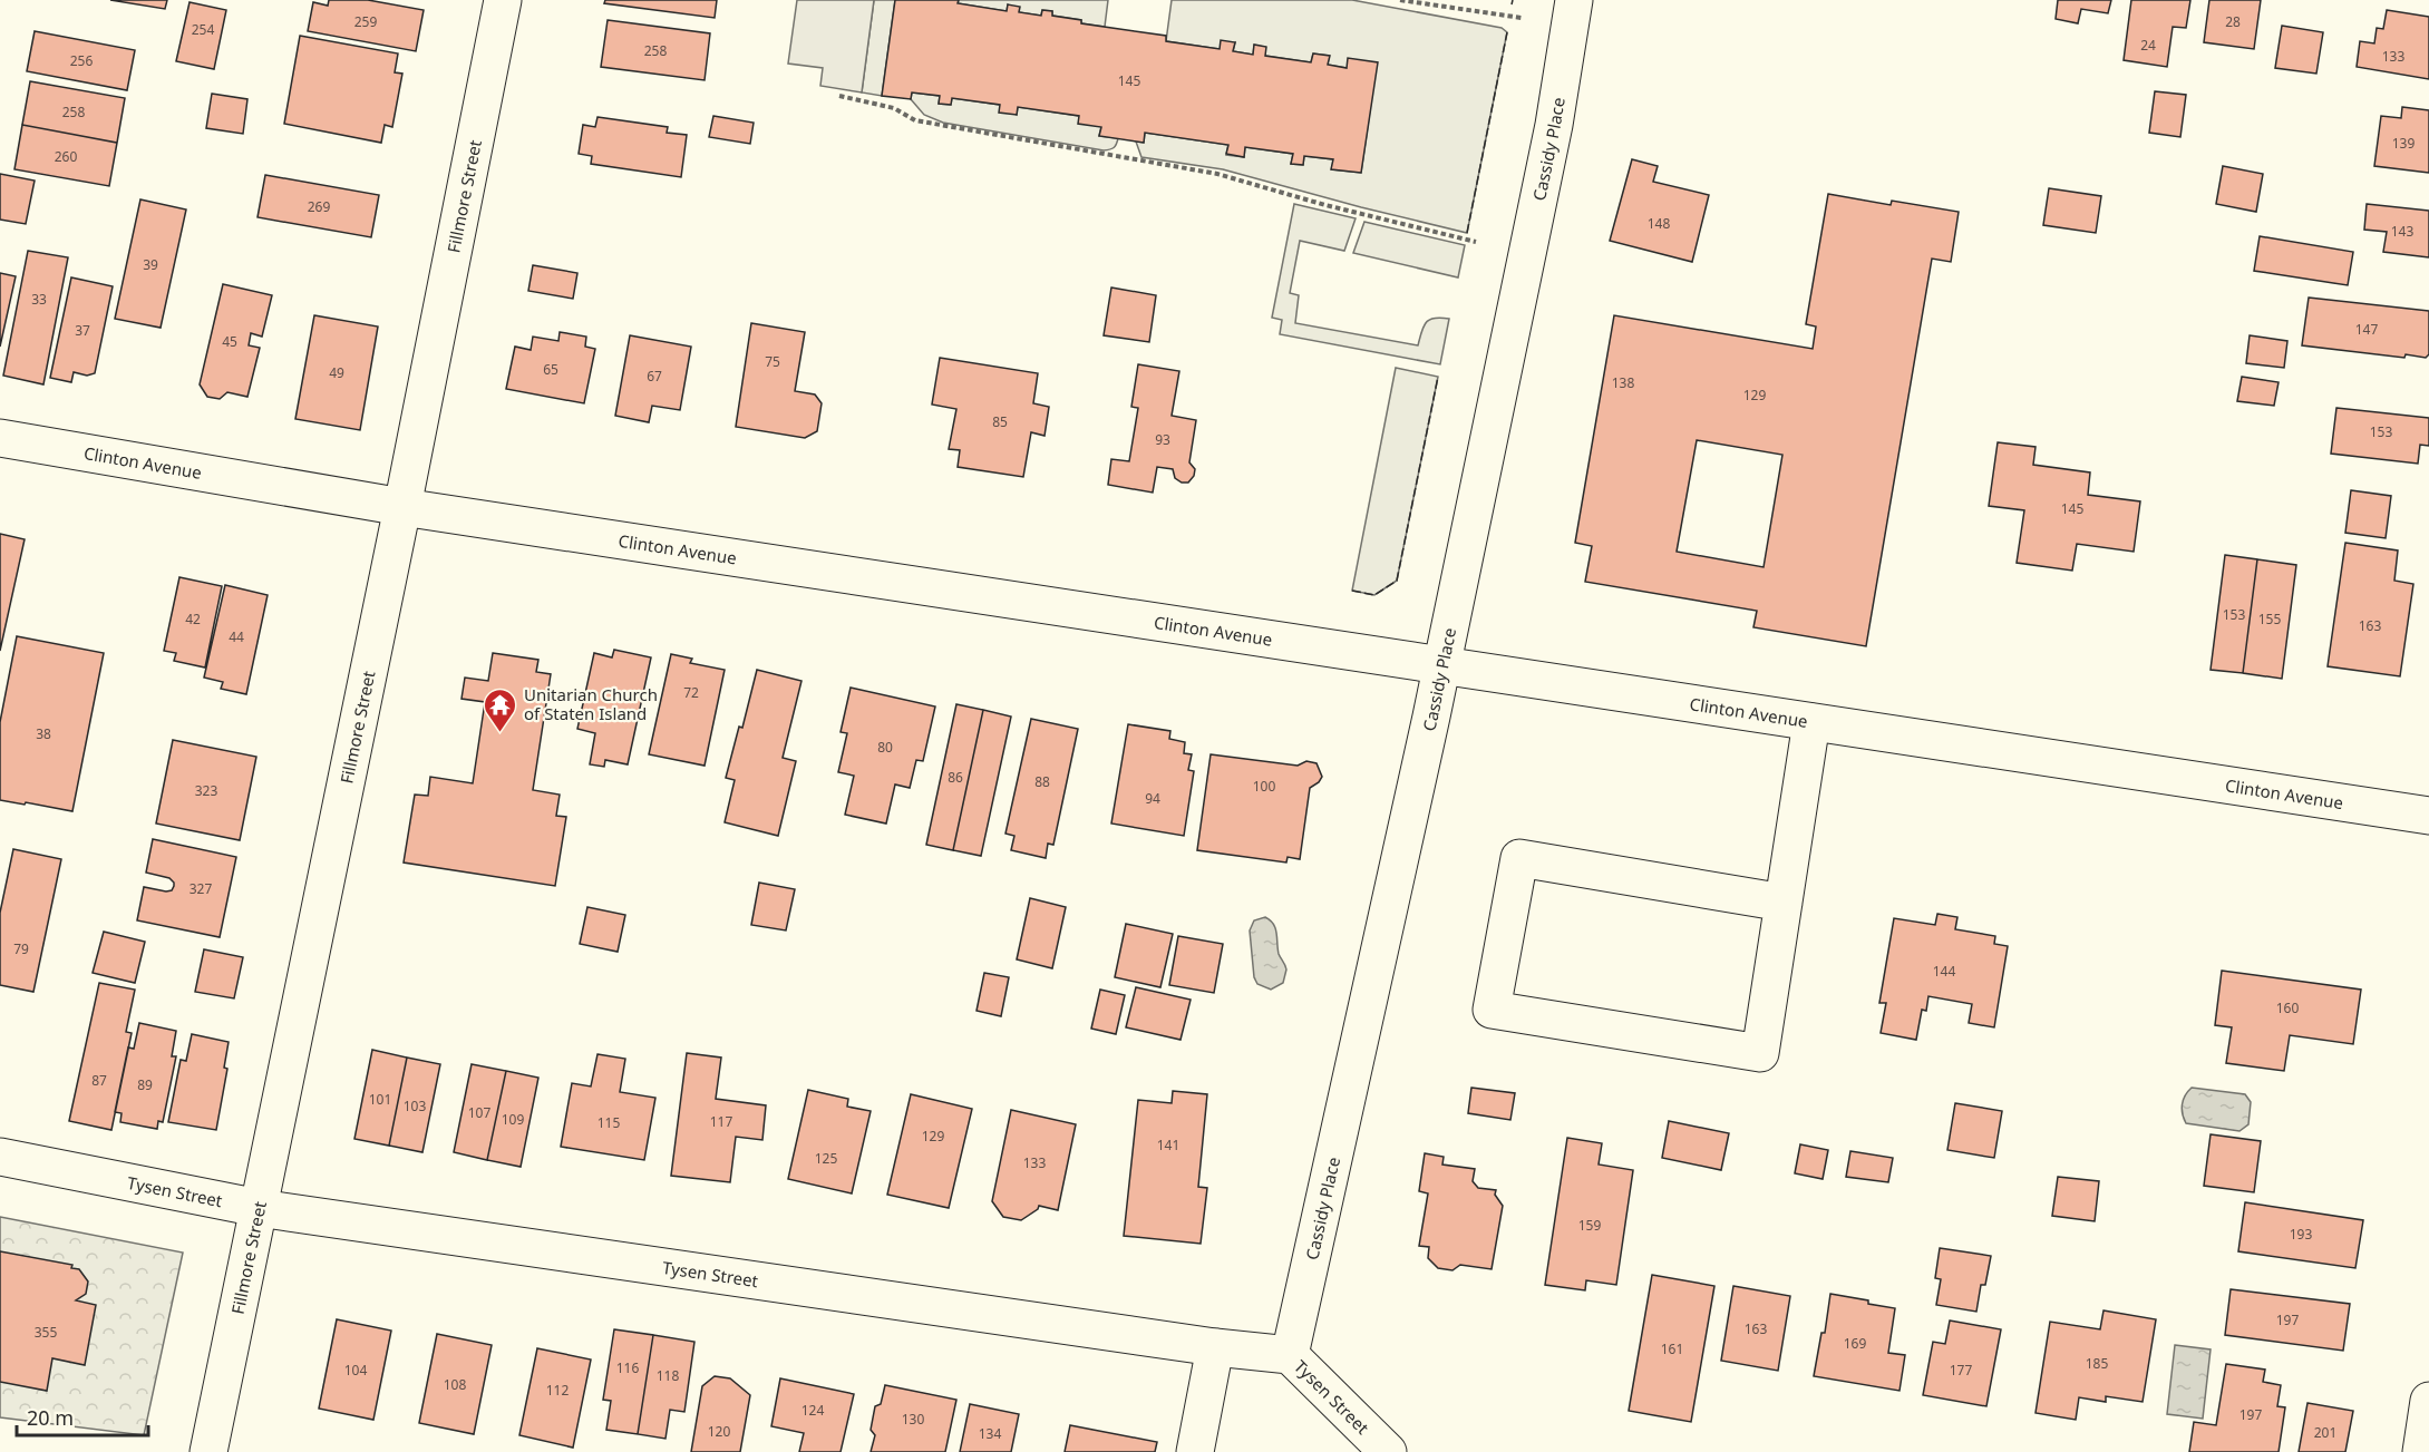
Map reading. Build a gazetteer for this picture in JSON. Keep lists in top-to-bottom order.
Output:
{
  "streets": {
    "street": [
      "Cassidy Place",
      "Fillmore Street",
      "Clinton Avenue",
      "Tysen Street"
    ]
  },
  "crossings": [
    ["Cassidy Place", "Clinton Avenue"],
    ["Cassidy Place", "Tysen Street"],
    ["Fillmore Street", "Clinton Avenue"],
    ["Fillmore Street", "Tysen Street"]
  ],
  "places": {
    "temple": ["Unitarian Church of Staten Island"]
  },
  "house_numbers": [
    "259",
    "28",
    "254",
    "24",
    "258",
    "133",
    "256",
    "145",
    "258",
    "139",
    "260",
    "269",
    "148",
    "143",
    "39",
    "33",
    "147",
    "37",
    "45",
    "75",
    "65",
    "49",
    "67",
    "138",
    "129",
    "85",
    "153",
    "93",
    "145",
    "153",
    "42",
    "155",
    "163",
    "44",
    "72",
    "38",
    "80",
    "86",
    "88",
    "100",
    "323",
    "94",
    "327",
    "79",
    "144",
    "160",
    "87",
    "89",
    "101",
    "103",
    "107",
    "109",
    "117",
    "115",
    "129",
    "141",
    "125",
    "133",
    "159",
    "193",
    "197",
    "163",
    "355",
    "169",
    "161",
    "185",
    "116",
    "104",
    "177",
    "118",
    "108",
    "112",
    "124",
    "197",
    "130",
    "120",
    "201",
    "134"
  ],
  "scale_bar": "20 m"
}
